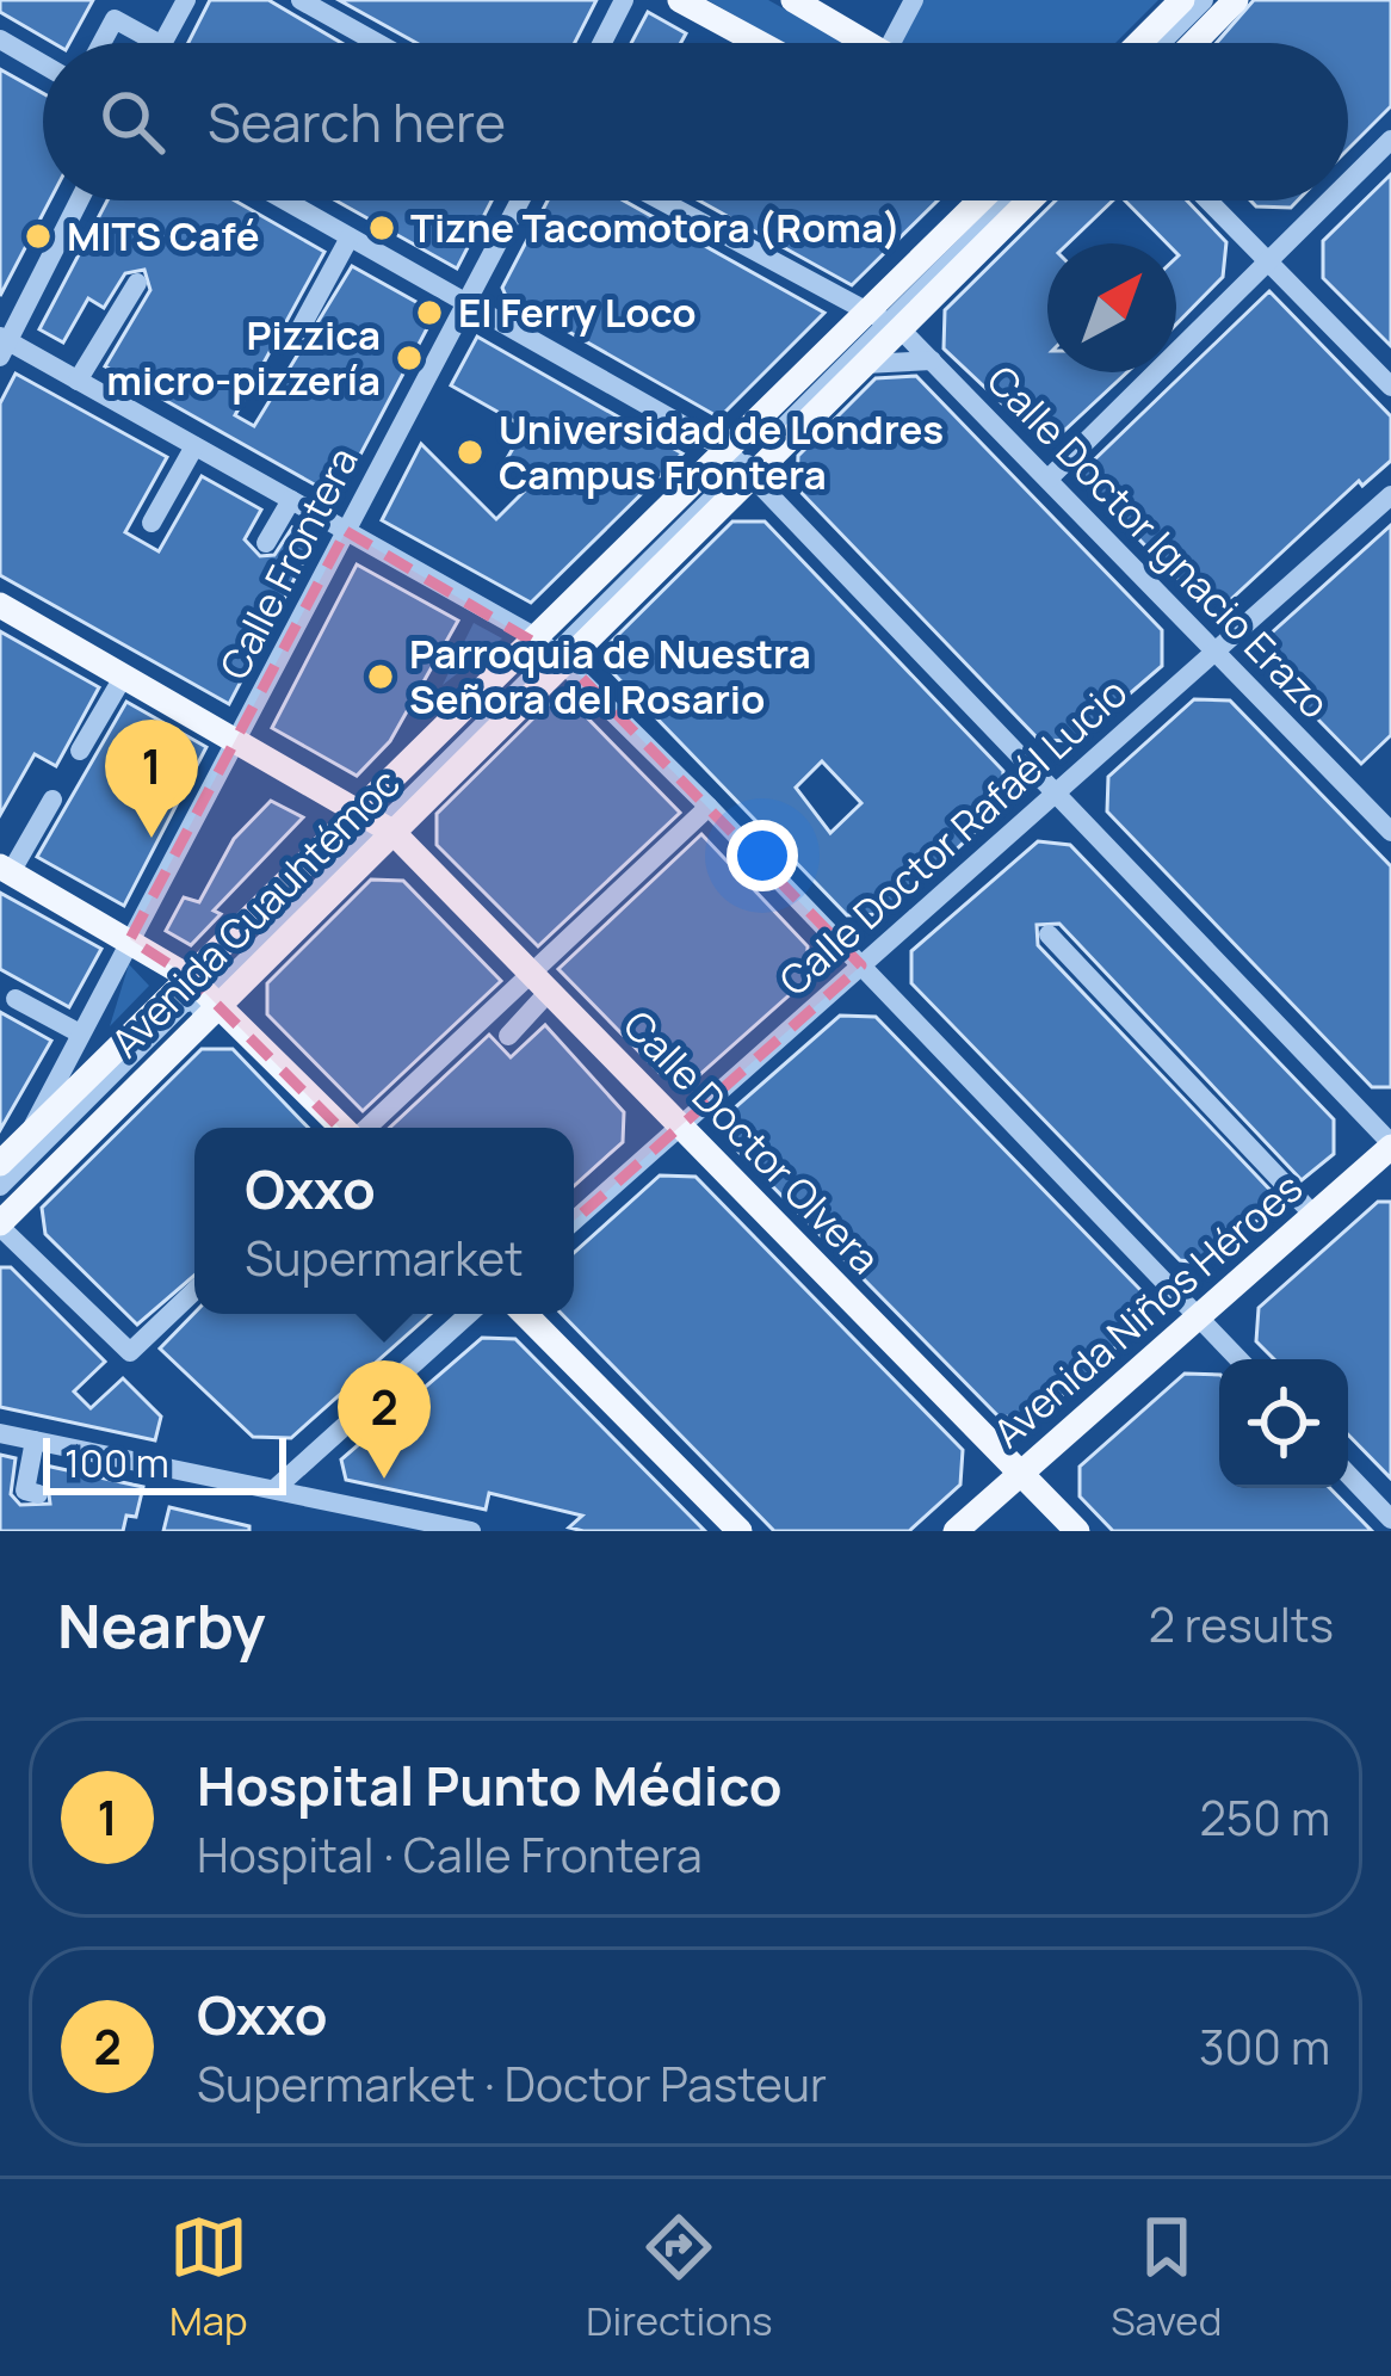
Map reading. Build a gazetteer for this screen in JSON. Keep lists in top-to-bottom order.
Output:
{
  "streets": {
    "main road": ["Avenida Cuauhtémoc", "Calle Doctor Olvera", "Avenida Niños Héroes"],
    "street": ["Calle Doctor Ignacio Erazo", "Calle Frontera", "Calle Doctor Rafaél Lucio"]
  },
  "crossings": [
    ["Calle Doctor Ignacio Erazo", "Calle Doctor Rafaél Lucio"],
    ["Calle Doctor Ignacio Erazo", "Avenida Cuauhtémoc"],
    ["Calle Frontera", "Avenida Cuauhtémoc"],
    ["Calle Frontera", "Calle Doctor Olvera"],
    ["Calle Doctor Rafaél Lucio", "Calle Doctor Olvera"],
    ["Avenida Cuauhtémoc", "Calle Doctor Olvera"],
    ["Calle Doctor Olvera", "Avenida Niños Héroes"]
  ],
  "places": [
    "Tizne Tacomotora (Roma)",
    "MITS Café",
    "El Ferry Loco",
    "Pizzica micro-pizzería",
    "Universidad de Londres Campus Frontera",
    "Parroquia de Nuestra Señora del Rosario"
  ],
  "scale_bar": "100 m",
  "north": "top right",
  "page": {
    "search": "Search here",
    "pins": ["1", "2"],
    "popup": ["Oxxo", "Supermarket"],
    "scale": "100 m",
    "heading": ["Nearby", "2 results"],
    "list": [
      {
        "mark": "1",
        "name": "Hospital Punto Médico",
        "note": "Hospital · Calle Frontera",
        "value": "250 m"
      },
      {
        "mark": "2",
        "name": "Oxxo",
        "note": "Supermarket · Doctor Pasteur",
        "value": "300 m"
      }
    ],
    "nav": ["Map", "Directions", "Saved"]
  }
}
